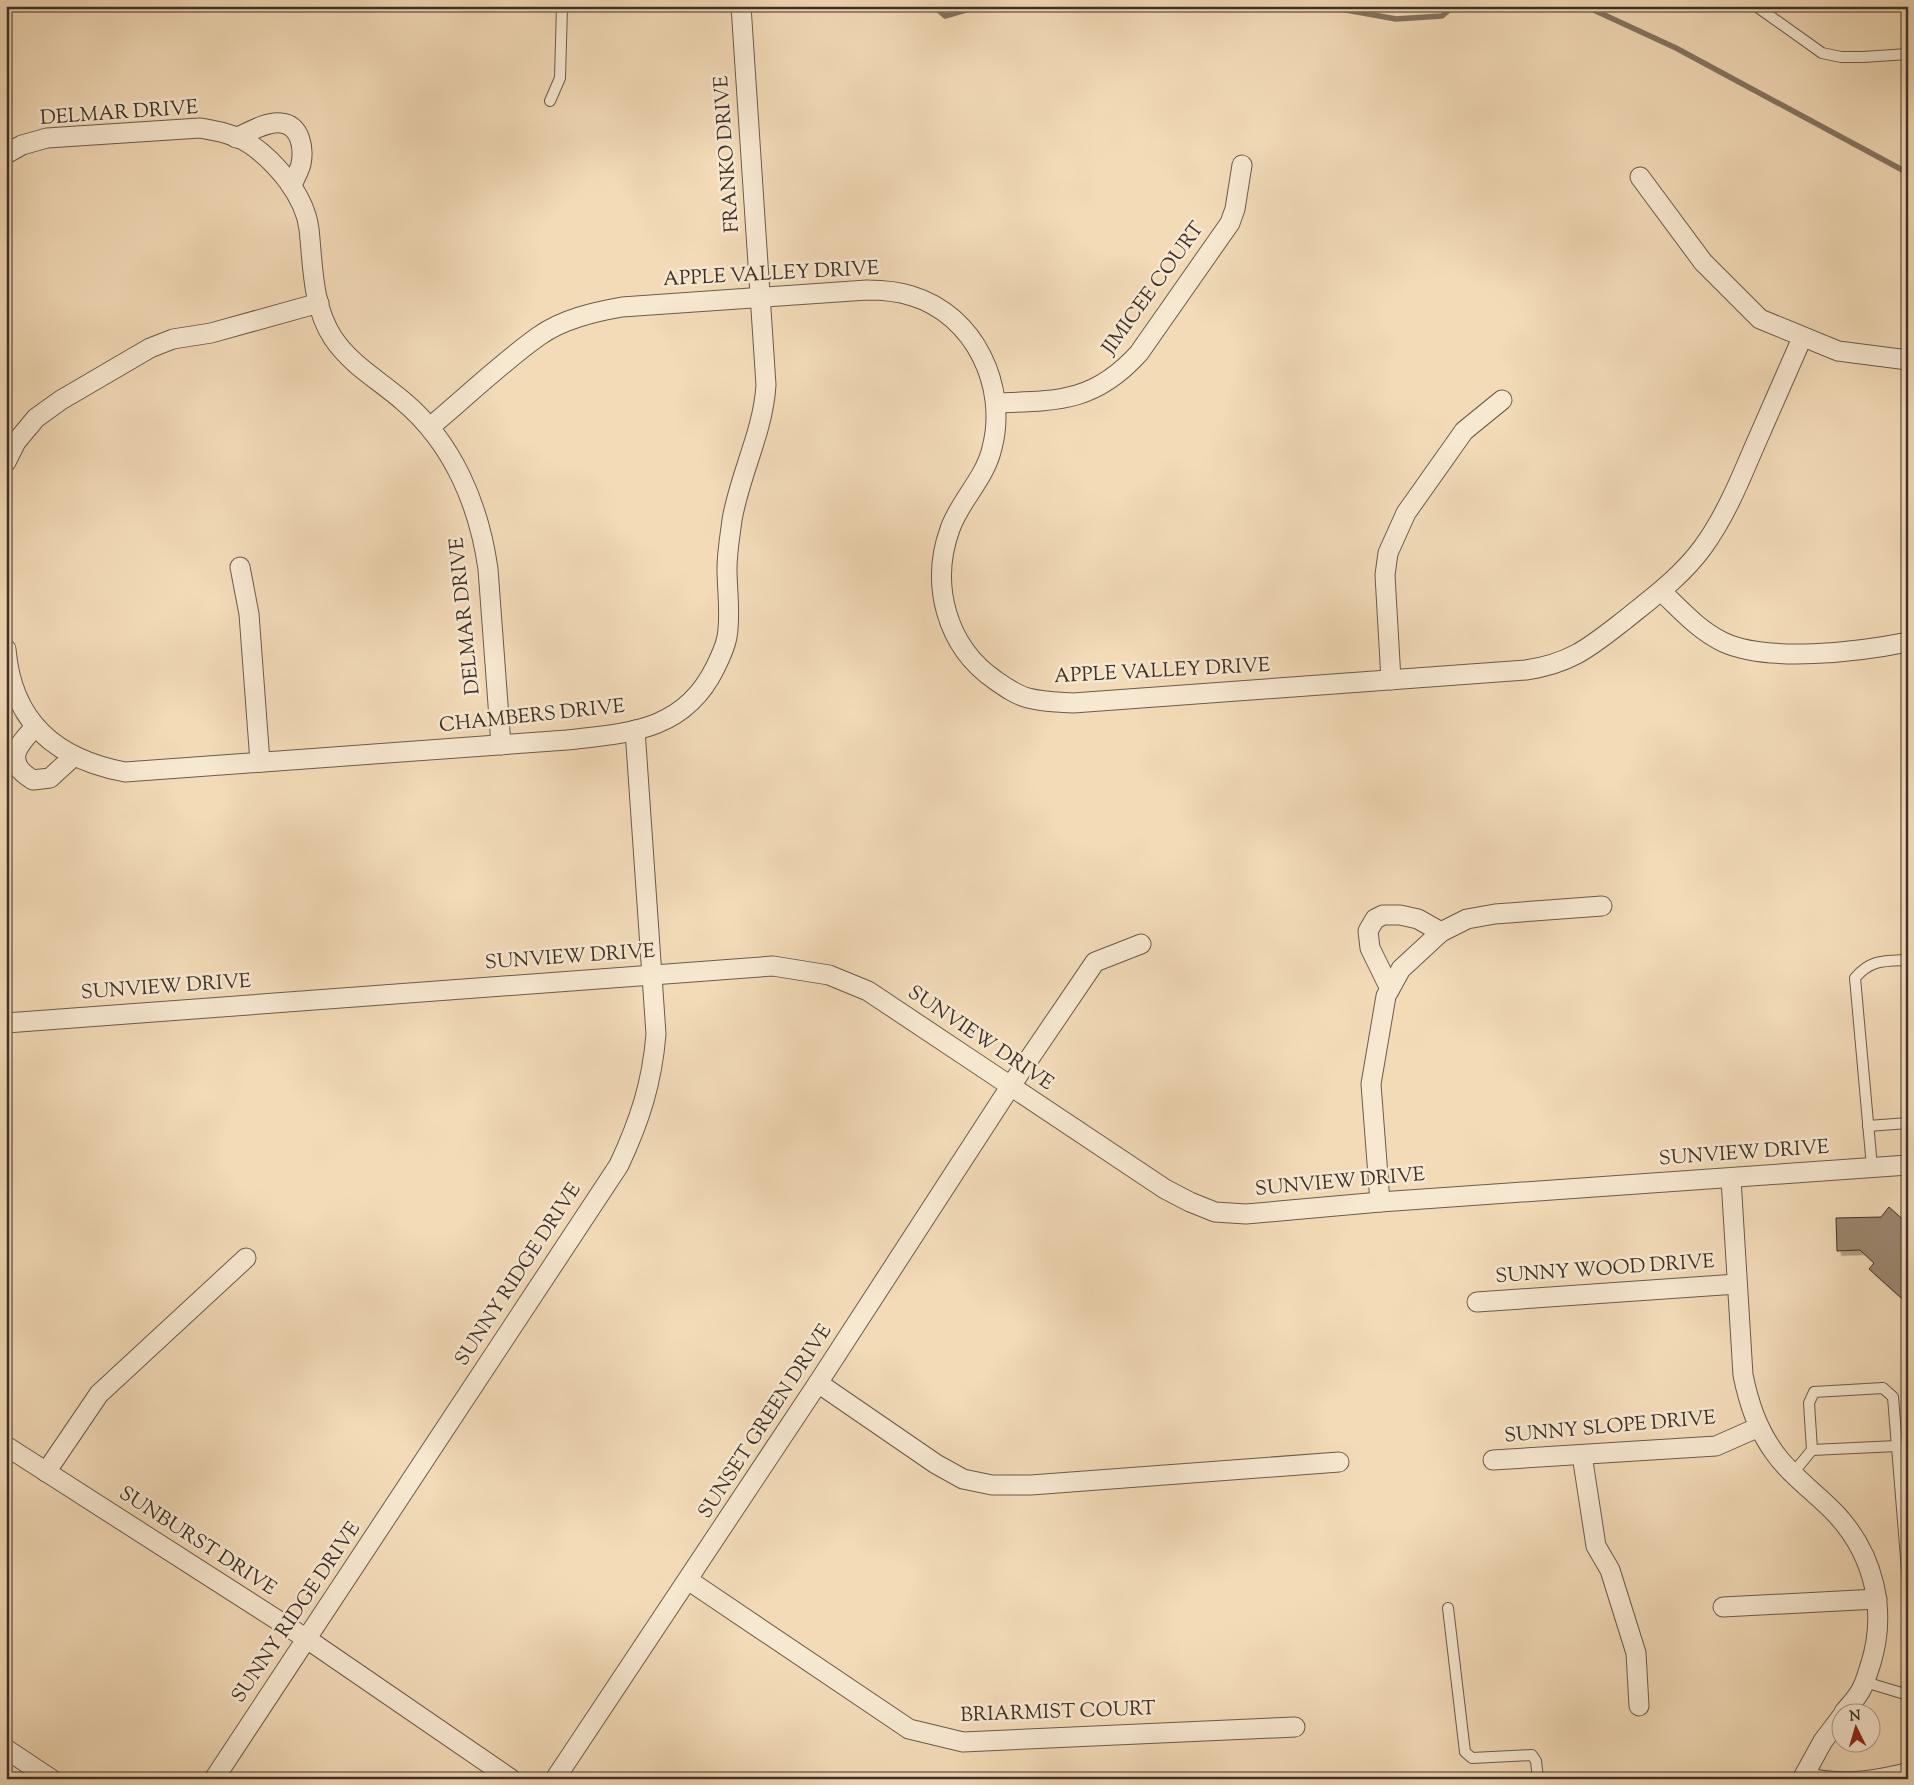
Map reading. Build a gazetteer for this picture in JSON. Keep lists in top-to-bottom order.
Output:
{
  "streets": {
    "street": [
      "DELMAR DRIVE",
      "FRANKO DRIVE",
      "APPLE VALLEY DRIVE",
      "JIMICEE COURT",
      "CHAMBERS DRIVE",
      "SUNVIEW DRIVE",
      "SUNNY WOOD DRIVE",
      "SUNNY RIDGE DRIVE",
      "SUNSET GREEN DRIVE",
      "SUNNY SLOPE DRIVE",
      "SUNBURST DRIVE",
      "BRIARMIST COURT"
    ]
  },
  "crossings": [
    ["DELMAR DRIVE", "APPLE VALLEY DRIVE"],
    ["DELMAR DRIVE", "CHAMBERS DRIVE"],
    ["FRANKO DRIVE", "APPLE VALLEY DRIVE"],
    ["FRANKO DRIVE", "CHAMBERS DRIVE"],
    ["APPLE VALLEY DRIVE", "JIMICEE COURT"],
    ["APPLE VALLEY DRIVE", "CHAMBERS DRIVE"],
    ["CHAMBERS DRIVE", "SUNNY RIDGE DRIVE"],
    ["SUNVIEW DRIVE", "SUNNY RIDGE DRIVE"],
    ["SUNVIEW DRIVE", "SUNSET GREEN DRIVE"],
    ["SUNNY RIDGE DRIVE", "SUNBURST DRIVE"],
    ["SUNSET GREEN DRIVE", "BRIARMIST COURT"]
  ],
  "north": "top"
}
